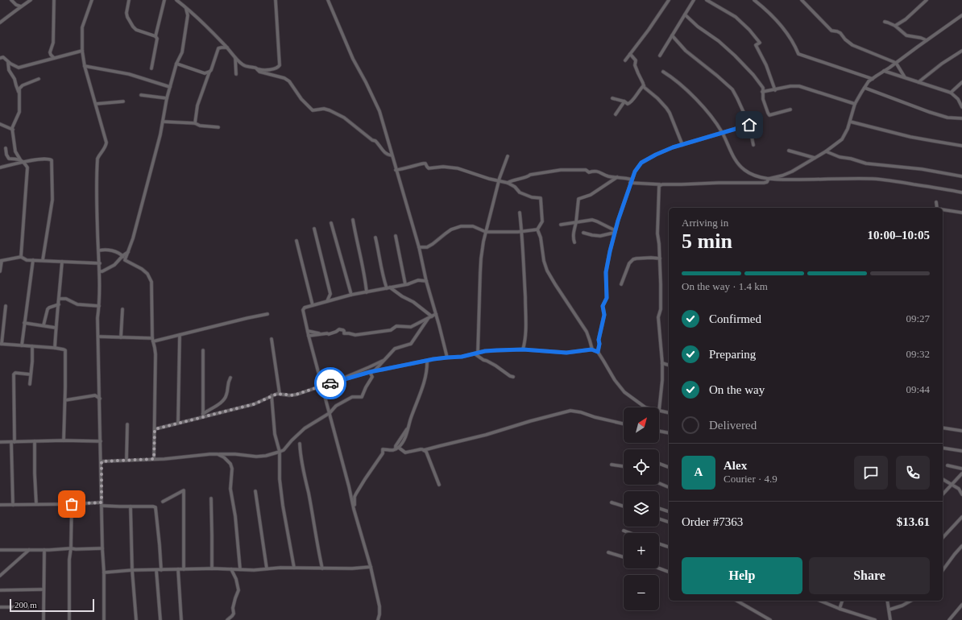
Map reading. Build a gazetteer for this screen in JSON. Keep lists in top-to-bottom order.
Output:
{
  "scale_bar": "200 m",
  "north": "top right",
  "page": {
    "heading": ["5 min", "Arriving in", "10:00–10:05"],
    "panel": [
      "Alex",
      "Courier · 4.9",
      "Order #7363",
      "$13.61"
    ],
    "bar": "On the way · 1.4 km",
    "list": [
      ["Confirmed", "09:27"],
      ["Preparing", "09:32"],
      ["On the way", "09:44"],
      "Delivered"
    ],
    "map_buttons": ["+", "−"],
    "round": "A",
    "buttons": ["Help", "Share"],
    "scale": "200 m"
  }
}
